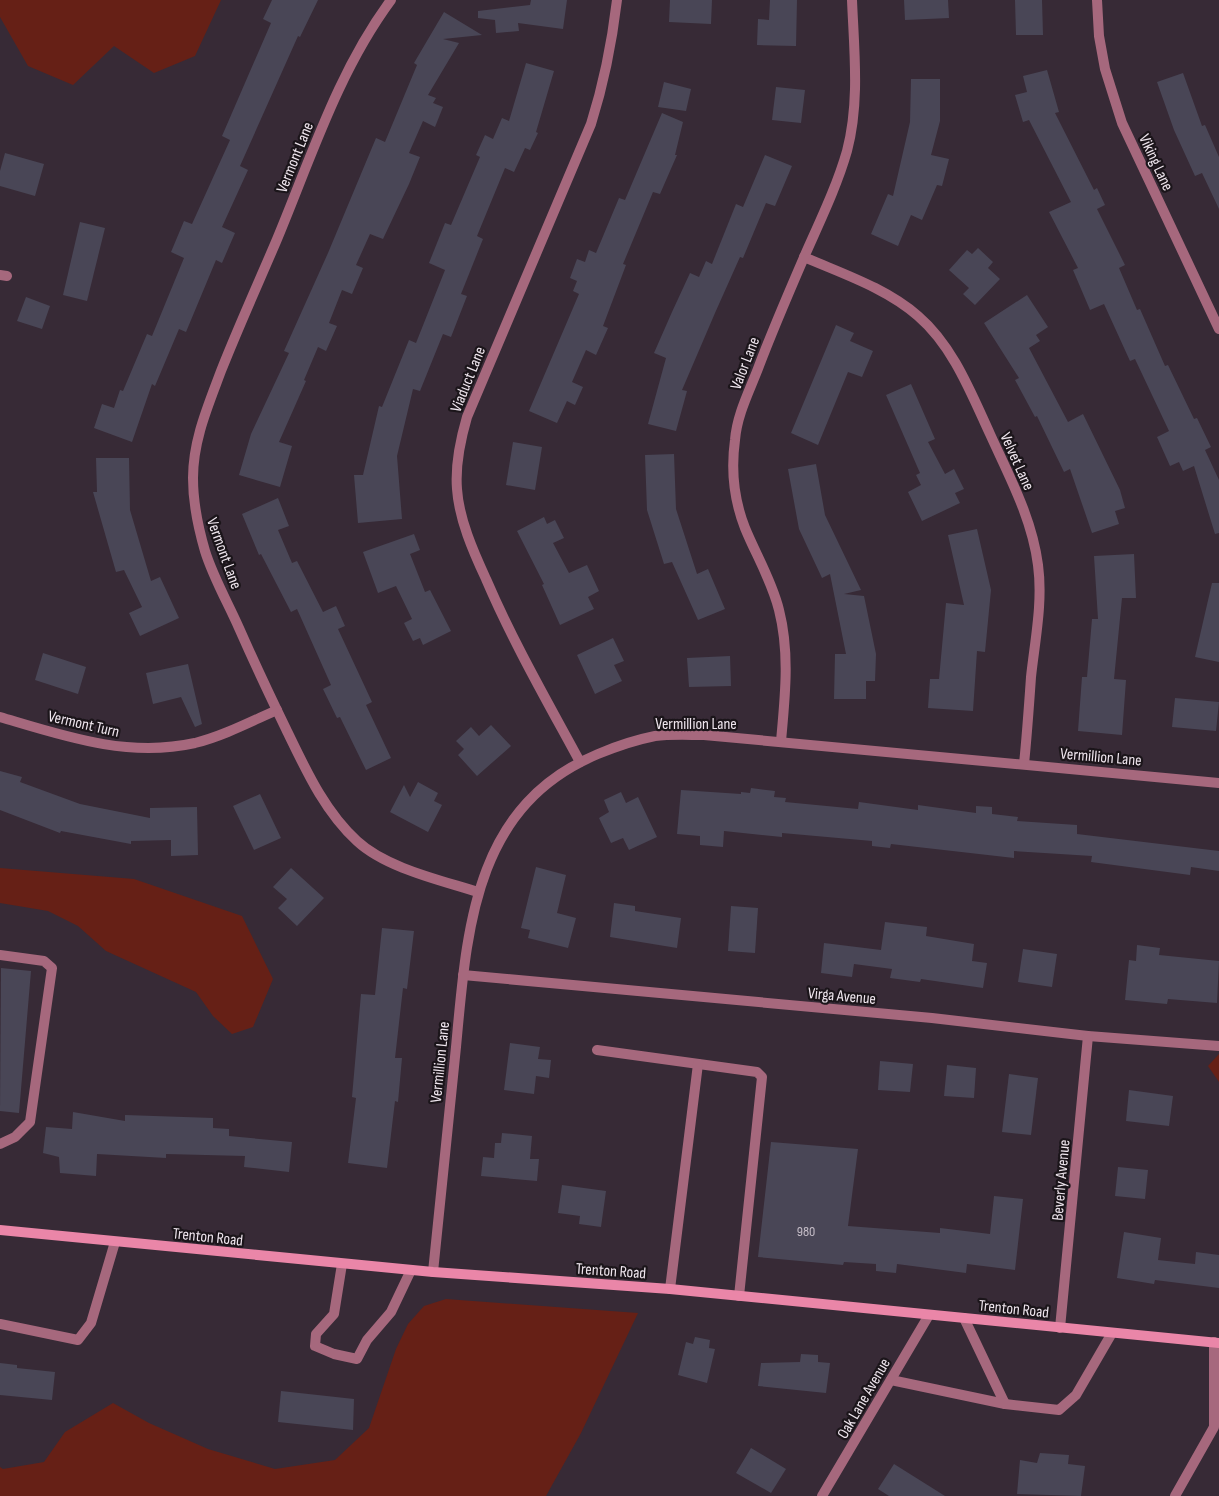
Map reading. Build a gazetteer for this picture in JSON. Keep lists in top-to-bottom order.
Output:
{
  "streets": {
    "main road": ["Trenton Road"],
    "street": [
      "Vermont Lane",
      "Viking Lane",
      "Valor Lane",
      "Viaduct Lane",
      "Velvet Lane",
      "Vermont Turn",
      "Vermillion Lane",
      "Virga Avenue",
      "Beverly Avenue",
      "Oak Lane Avenue"
    ]
  },
  "crossings": [
    ["Vermont Lane", "Vermont Turn"],
    ["Vermont Lane", "Vermillion Lane"],
    ["Valor Lane", "Velvet Lane"],
    ["Valor Lane", "Vermillion Lane"],
    ["Viaduct Lane", "Vermillion Lane"],
    ["Velvet Lane", "Vermillion Lane"],
    ["Vermillion Lane", "Virga Avenue"],
    ["Vermillion Lane", "Trenton Road"],
    ["Virga Avenue", "Beverly Avenue"],
    ["Beverly Avenue", "Trenton Road"],
    ["Trenton Road", "Oak Lane Avenue"]
  ],
  "house_numbers": ["980"]
}
